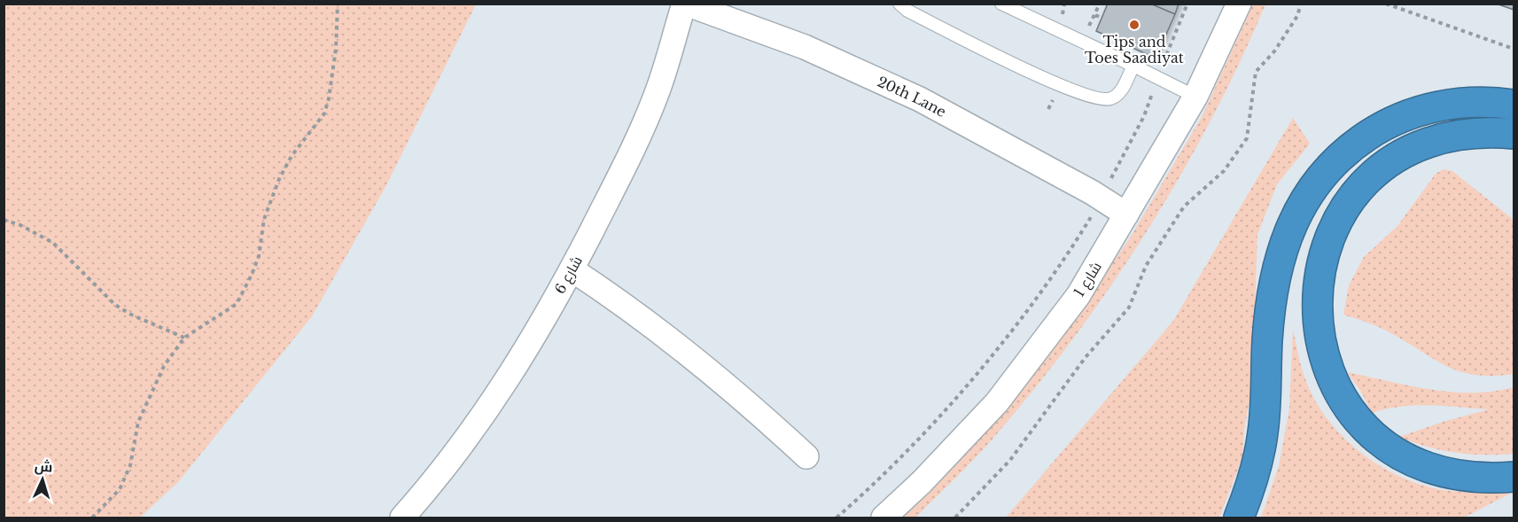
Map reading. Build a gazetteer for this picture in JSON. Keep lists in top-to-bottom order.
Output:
{
  "streets": {
    "street": ["20th Lane", "شارع 6", "شارع 1"]
  },
  "crossings": [
    ["20th Lane", "شارع 6"],
    ["20th Lane", "شارع 1"]
  ],
  "places": ["Tips and Toes Saadiyat"],
  "north": "top"
}
